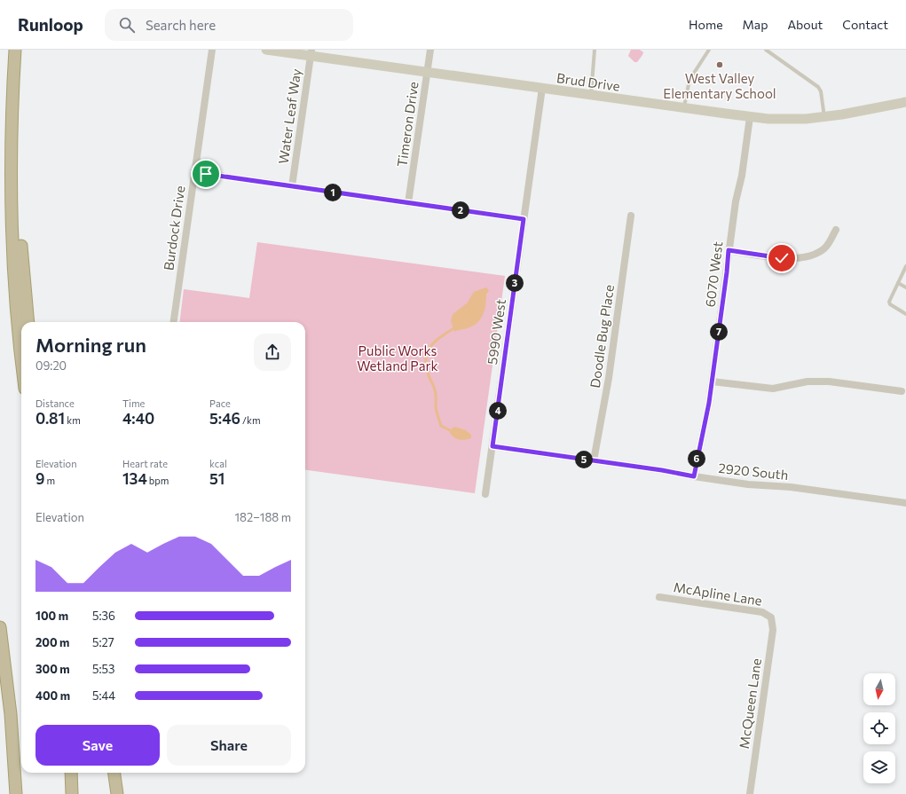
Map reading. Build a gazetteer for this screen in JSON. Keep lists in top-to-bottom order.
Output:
{
  "streets": {
    "main road": ["Brud Drive"],
    "street": [
      "Water Leaf Way",
      "Timeron Drive",
      "Burdock Drive",
      "6070 West",
      "5990 West",
      "Doodle Bug Place",
      "2920 South",
      "McApline Lane",
      "McQueen Lane"
    ]
  },
  "crossings": [
    ["Brud Drive", "Water Leaf Way"],
    ["Brud Drive", "Timeron Drive"],
    ["Brud Drive", "6070 West"],
    ["Brud Drive", "5990 West"],
    ["6070 West", "2920 South"],
    ["5990 West", "2920 South"],
    ["Doodle Bug Place", "2920 South"],
    ["McApline Lane", "McQueen Lane"]
  ],
  "parks": ["Public Works Wetland Park"],
  "places": ["West Valley Elementary School"],
  "north": "bottom",
  "page": {
    "header": "Runloop",
    "search": "Search here",
    "nav": [
      "Home",
      "Map",
      "About",
      "Contact"
    ],
    "pins": [
      "1",
      "2",
      "3",
      "7",
      "4",
      "6",
      "5"
    ],
    "heading": ["Morning run", "09:20"],
    "stats": [
      ["Distance", "0.81 km"],
      ["Time", "4:40"],
      ["Pace", "5:46 /km"],
      ["Elevation", "9 m"],
      ["Heart rate", "134 bpm"],
      ["kcal", "51"]
    ],
    "chart": ["Elevation", "182–188 m"],
    "list": [
      {
        "name": "100 m",
        "note": "5:36"
      },
      {
        "name": "200 m",
        "note": "5:27"
      },
      {
        "name": "300 m",
        "note": "5:53"
      },
      {
        "name": "400 m",
        "note": "5:44"
      }
    ],
    "buttons": ["Save", "Share"]
  }
}
